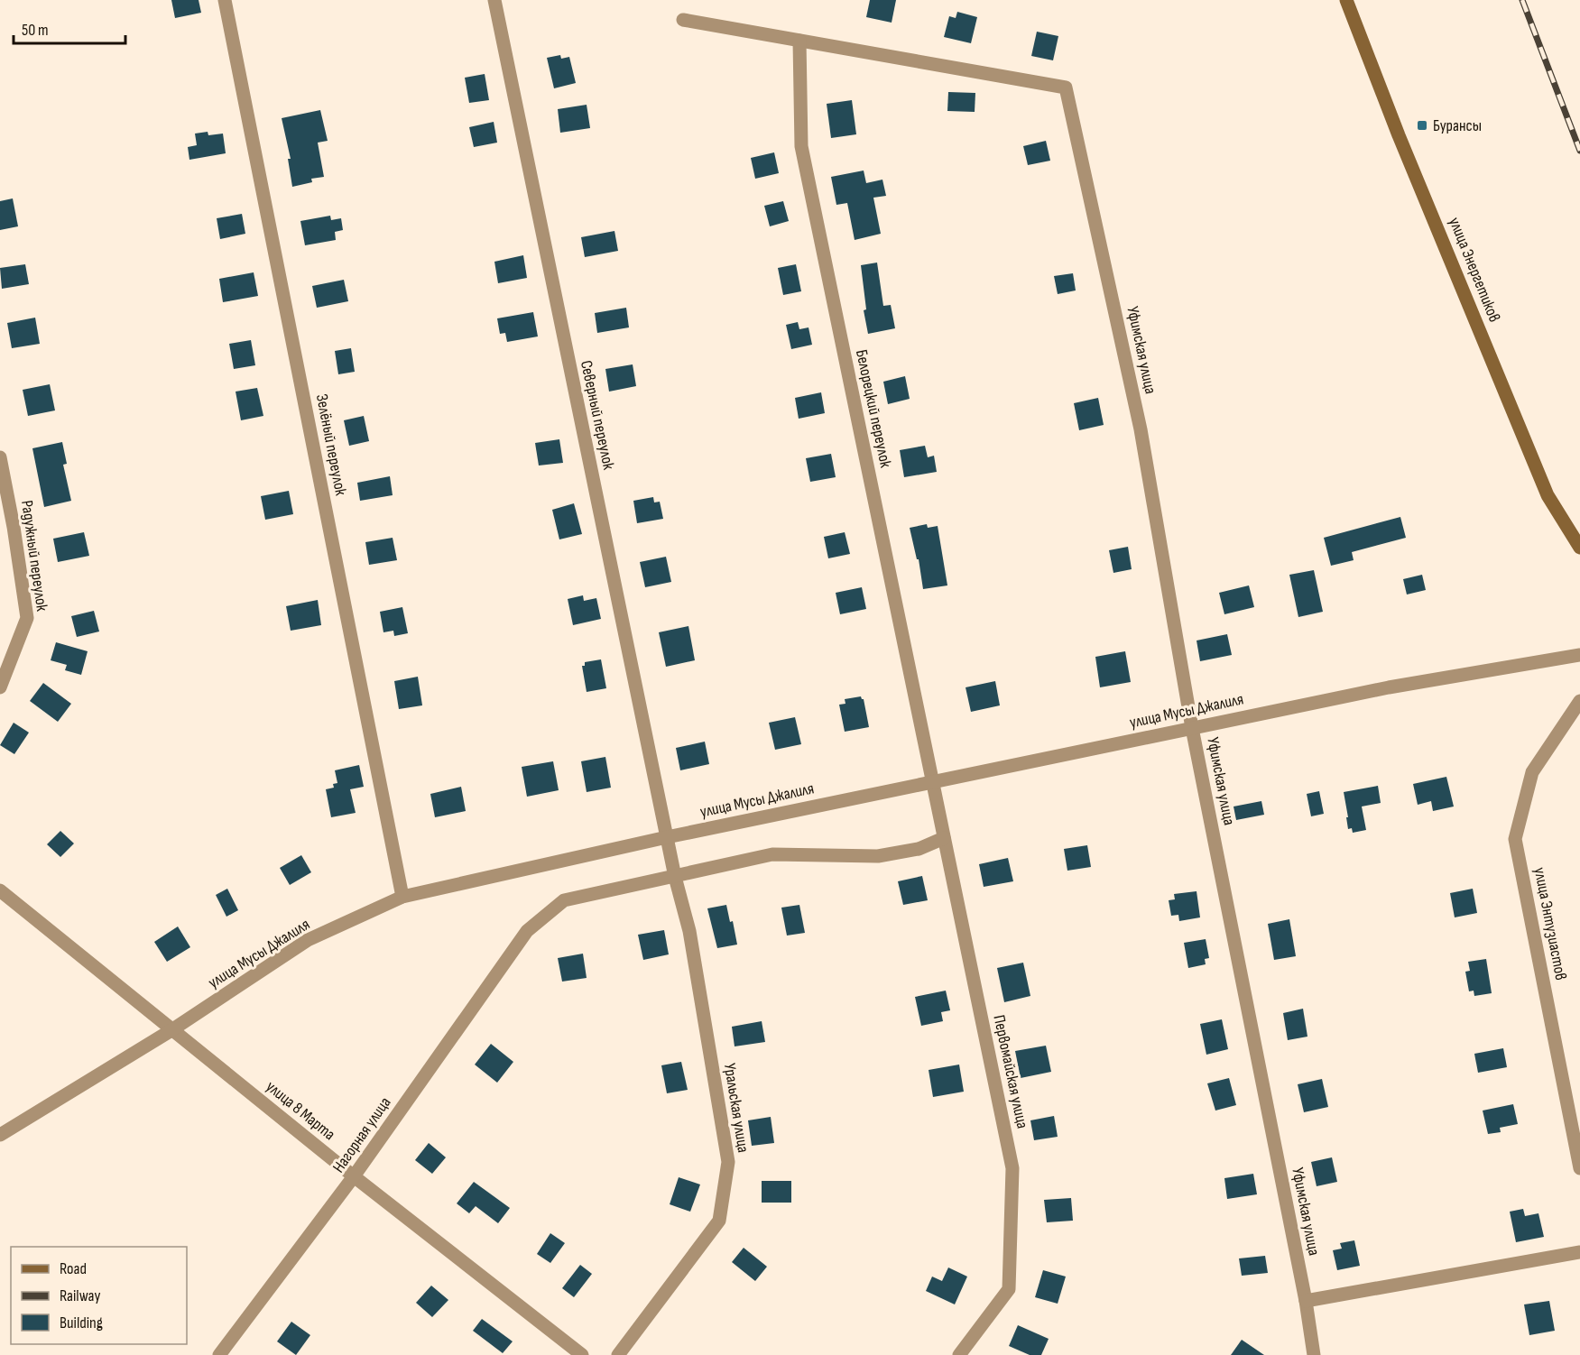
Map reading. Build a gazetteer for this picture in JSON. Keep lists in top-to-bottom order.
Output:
{
  "streets": {
    "main road": ["улица Энергетиков"],
    "street": [
      "Уфимская улица",
      "Белорецкий переулок",
      "Северный переулок",
      "Зелёный переулок",
      "Радужный переулок",
      "улица Мусы Джалиля",
      "улица Энтузиастов",
      "Первомайская улица",
      "Уральская улица",
      "улица 8 Марта",
      "Нагорная улица"
    ]
  },
  "crossings": [
    ["Уфимская улица", "Белорецкий переулок"],
    ["Уфимская улица", "улица Мусы Джалиля"],
    ["Белорецкий переулок", "улица Мусы Джалиля"],
    ["Белорецкий переулок", "Первомайская улица"],
    ["Северный переулок", "улица Мусы Джалиля"],
    ["Северный переулок", "Уральская улица"],
    ["Зелёный переулок", "улица Мусы Джалиля"],
    ["улица Мусы Джалиля", "Первомайская улица"],
    ["улица Мусы Джалиля", "Уральская улица"],
    ["улица Мусы Джалиля", "улица 8 Марта"],
    ["Первомайская улица", "Нагорная улица"],
    ["Уральская улица", "Нагорная улица"],
    ["улица 8 Марта", "Нагорная улица"]
  ],
  "places": {
    "transit": ["Бурансы"]
  },
  "legend": ["Road", "Railway", "Building"],
  "scale_bar": "50 m"
}
